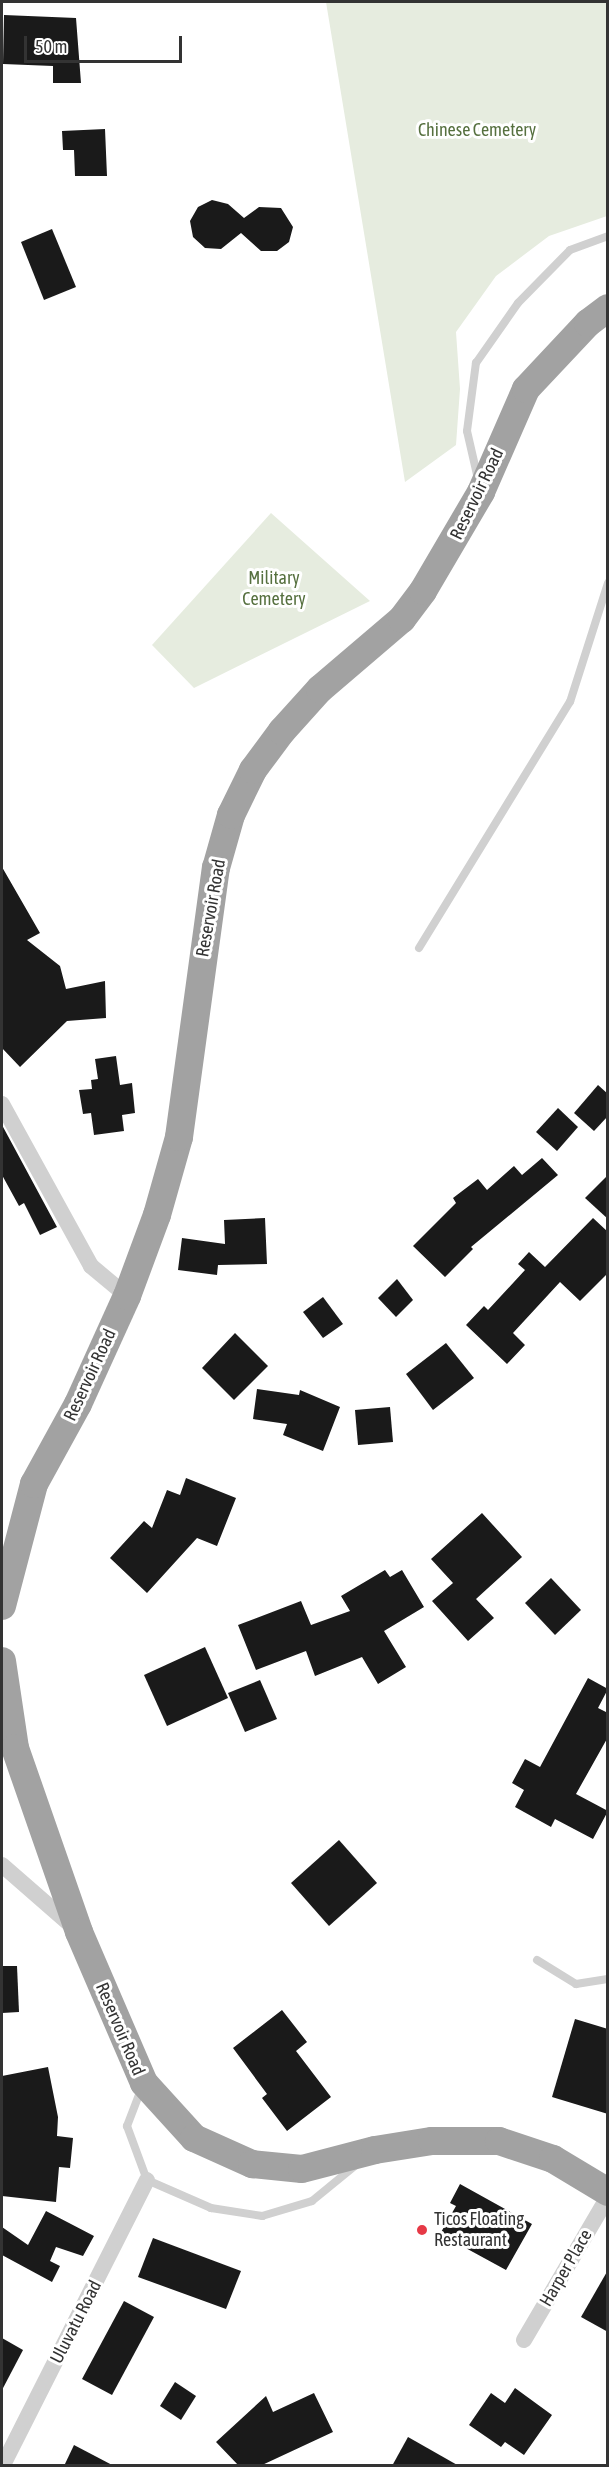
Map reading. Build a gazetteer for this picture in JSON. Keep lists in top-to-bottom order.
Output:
{
  "streets": {
    "highway": ["Reservoir Road"],
    "street": ["Harper Place", "Uluvatu Road"]
  },
  "crossings": [
    ["Reservoir Road", "Harper Place"]
  ],
  "parks": ["Chinese Cemetery", "Military Cemetery"],
  "places": ["Ticos Floating Restaurant"],
  "scale_bar": "50 m"
}
